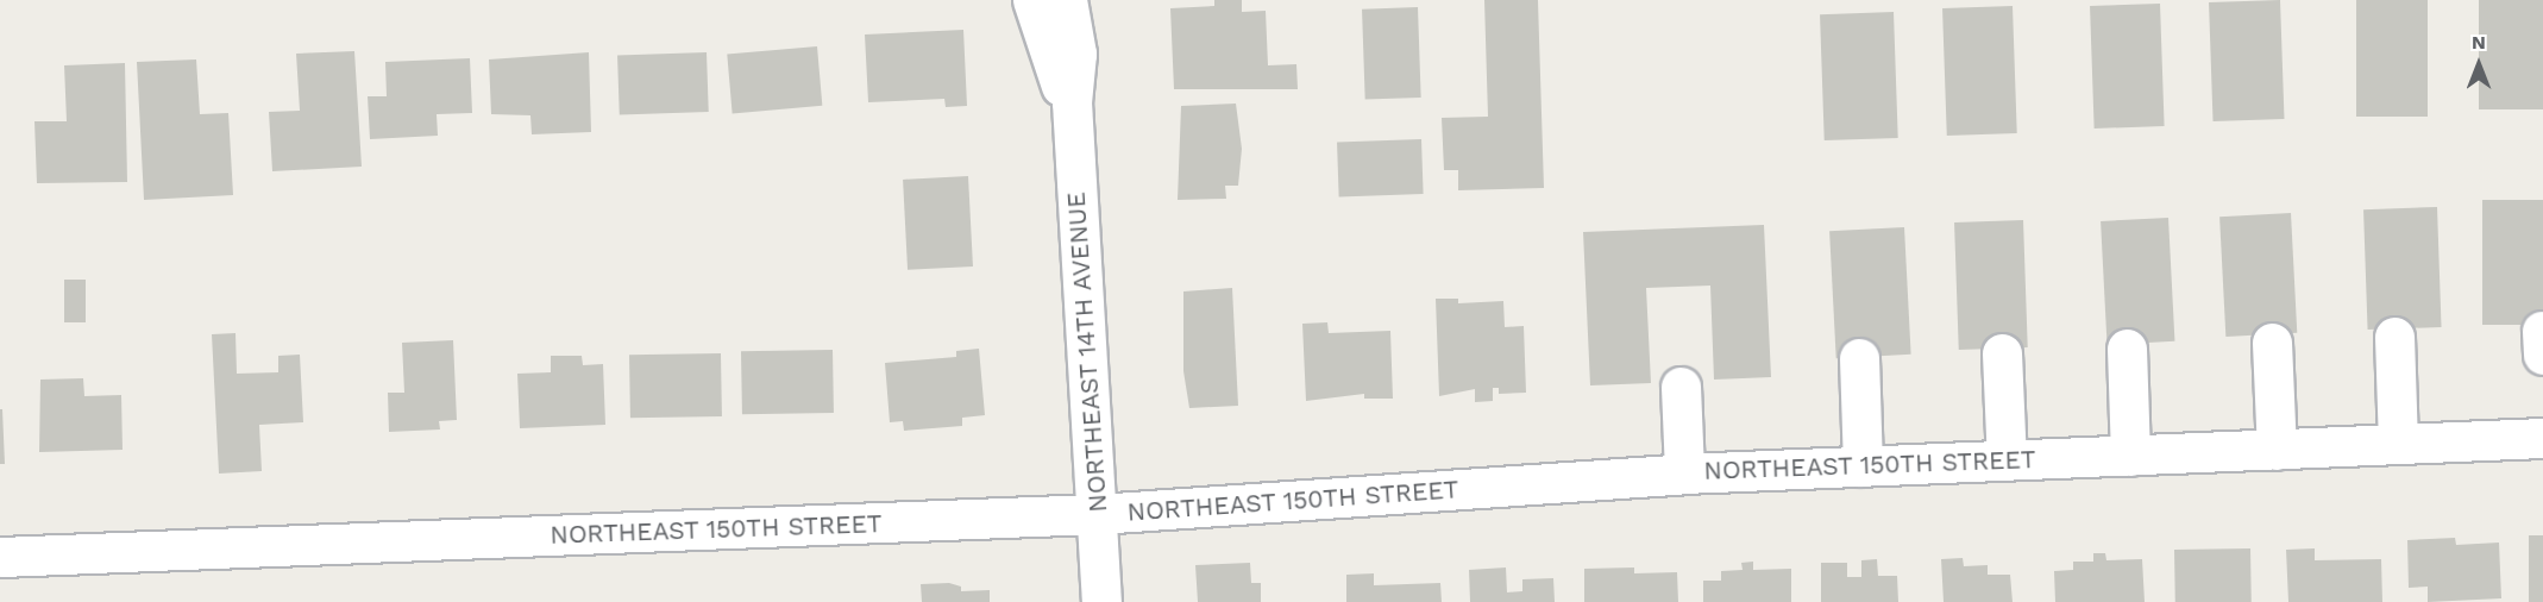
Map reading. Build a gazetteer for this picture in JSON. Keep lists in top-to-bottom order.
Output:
{
  "streets": {
    "street": ["NORTHEAST 14TH AVENUE", "NORTHEAST 150TH STREET"]
  },
  "crossings": [
    ["NORTHEAST 14TH AVENUE", "NORTHEAST 150TH STREET"]
  ],
  "north": "top"
}
